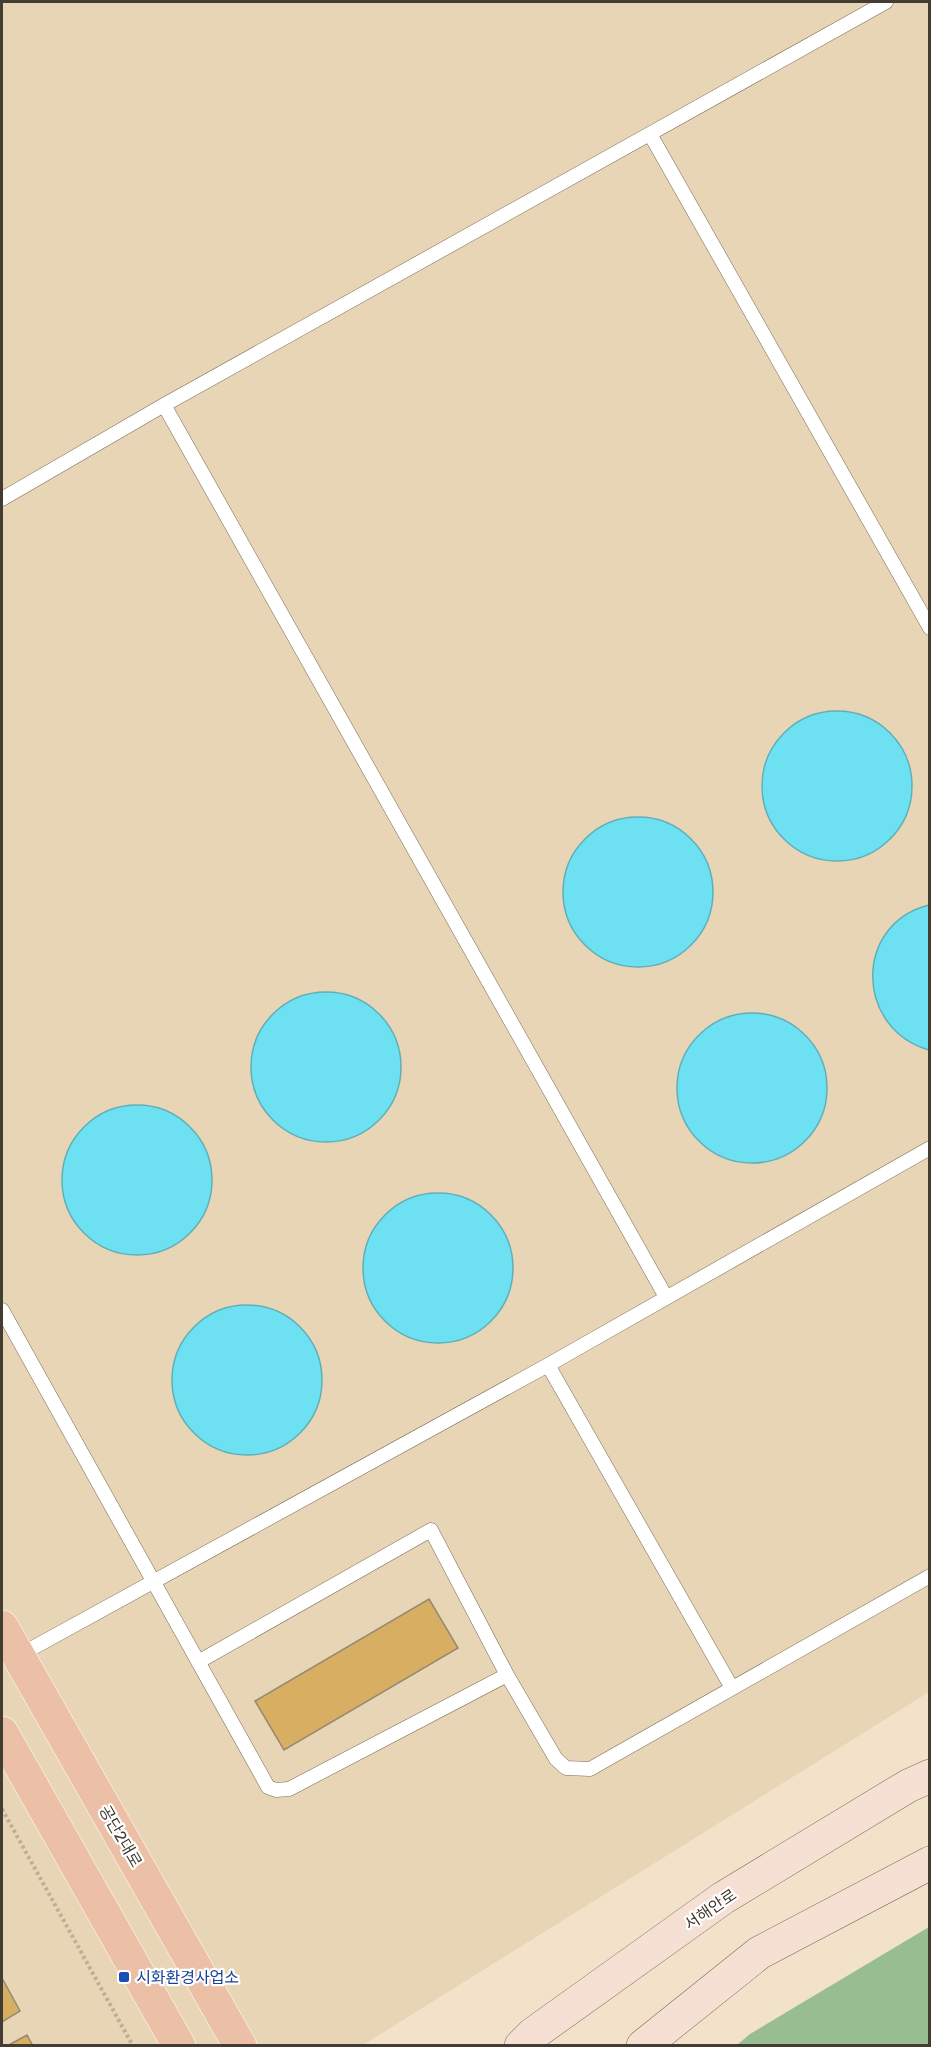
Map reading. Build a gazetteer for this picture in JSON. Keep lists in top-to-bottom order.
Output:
{
  "streets": {
    "main road": ["공단2대로", "서해안로"]
  },
  "places": {
    "transit": ["시화환경사업소"]
  }
}
